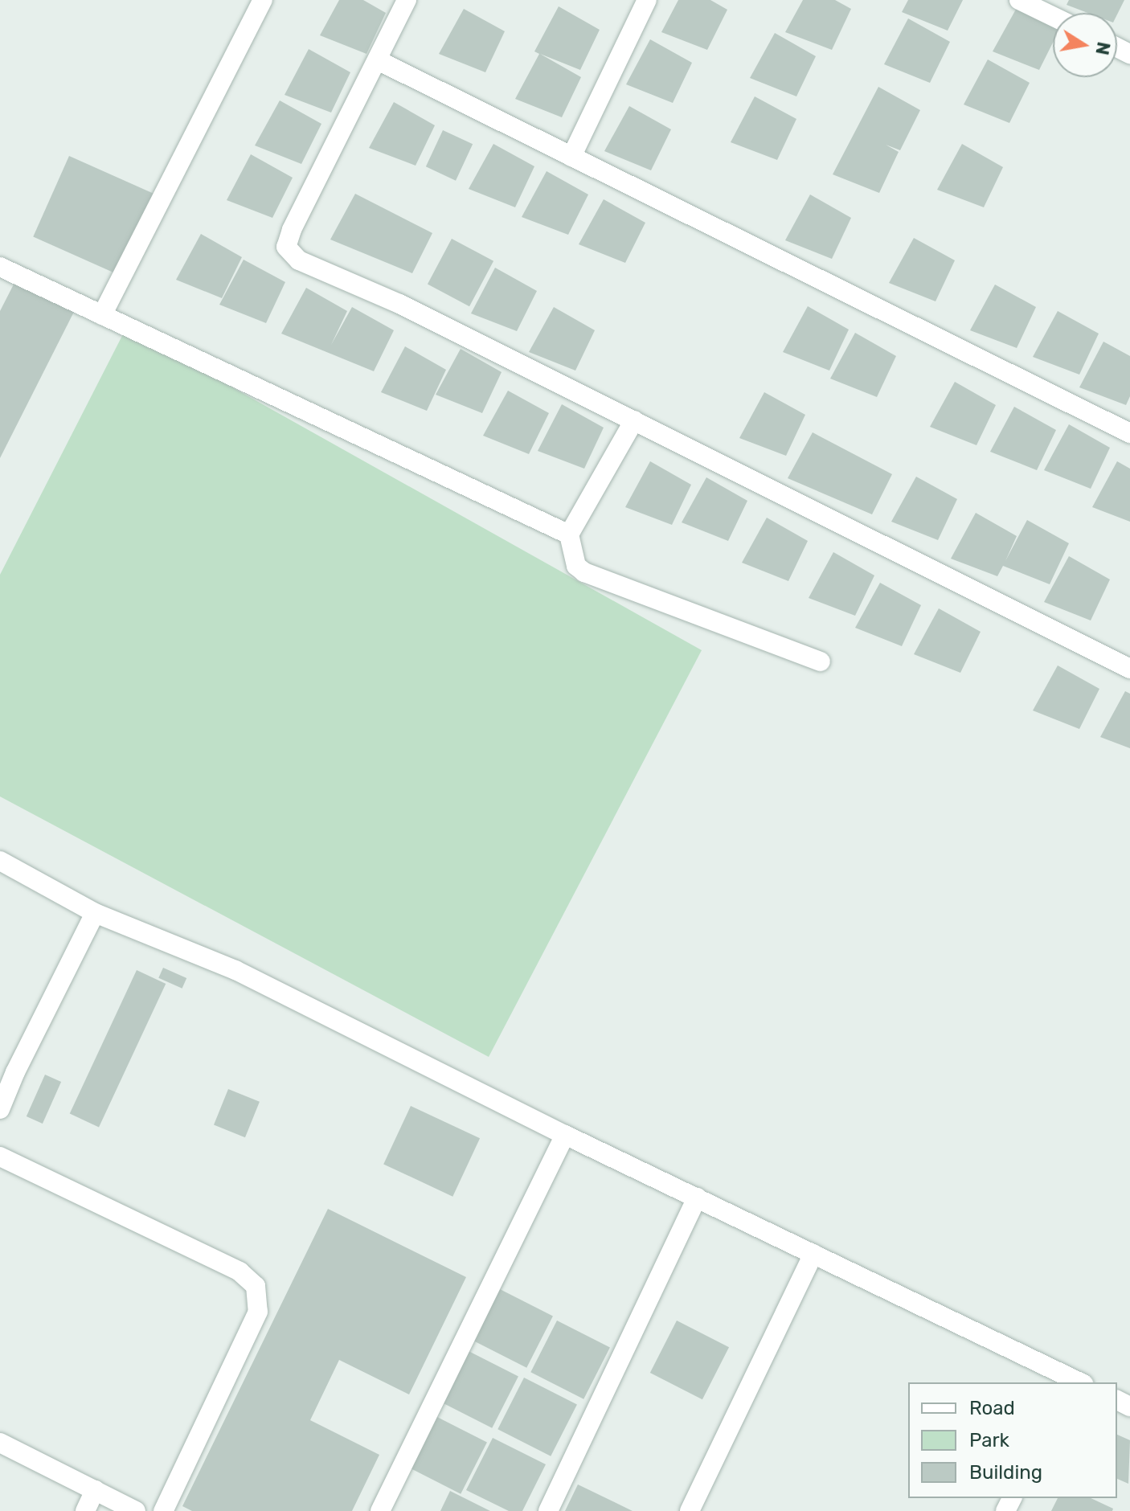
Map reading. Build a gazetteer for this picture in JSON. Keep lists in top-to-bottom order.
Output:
{
  "legend": ["Road", "Park", "Building"],
  "north": "right"
}
